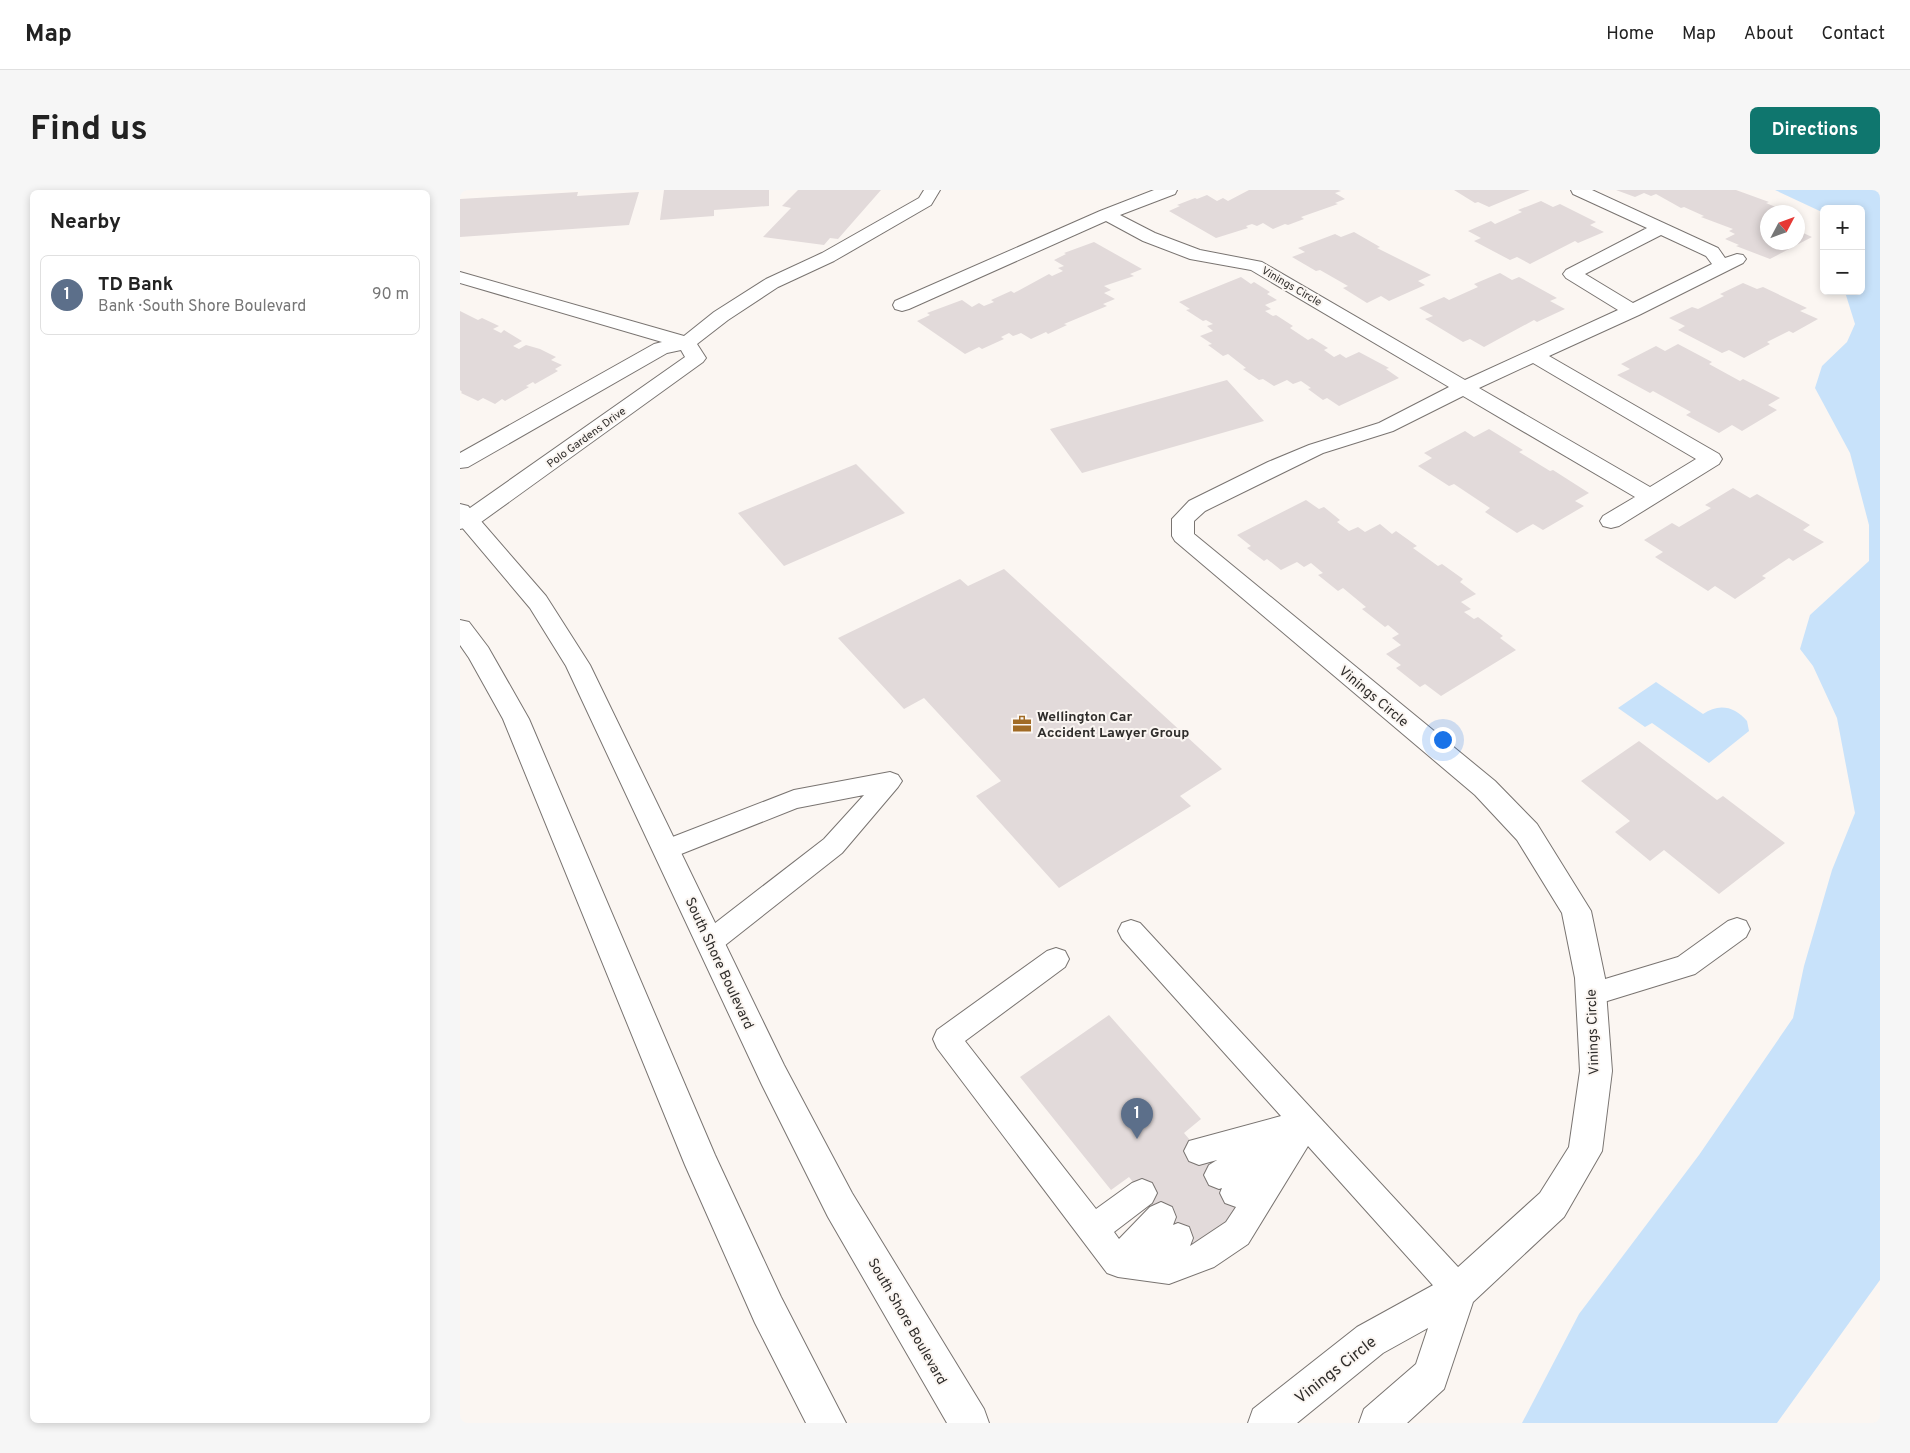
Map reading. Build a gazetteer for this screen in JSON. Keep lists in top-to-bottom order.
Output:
{
  "streets": {
    "street": ["Vinings Circle", "Polo Gardens Drive", "South Shore Boulevard"]
  },
  "crossings": [
    ["Polo Gardens Drive", "South Shore Boulevard"]
  ],
  "places": {
    "office": ["Wellington Car Accident Lawyer Group"]
  },
  "north": "top right",
  "page": {
    "header": "Map",
    "nav": [
      "Home",
      "Map",
      "About",
      "Contact"
    ],
    "buttons": "Directions",
    "title": "Find us",
    "heading": "Nearby",
    "map_buttons": ["+", "−"],
    "list": [
      {
        "mark": "1",
        "name": "TD Bank",
        "note": "Bank · South Shore Boulevard",
        "value": "90 m"
      }
    ],
    "pins": "1"
  }
}
